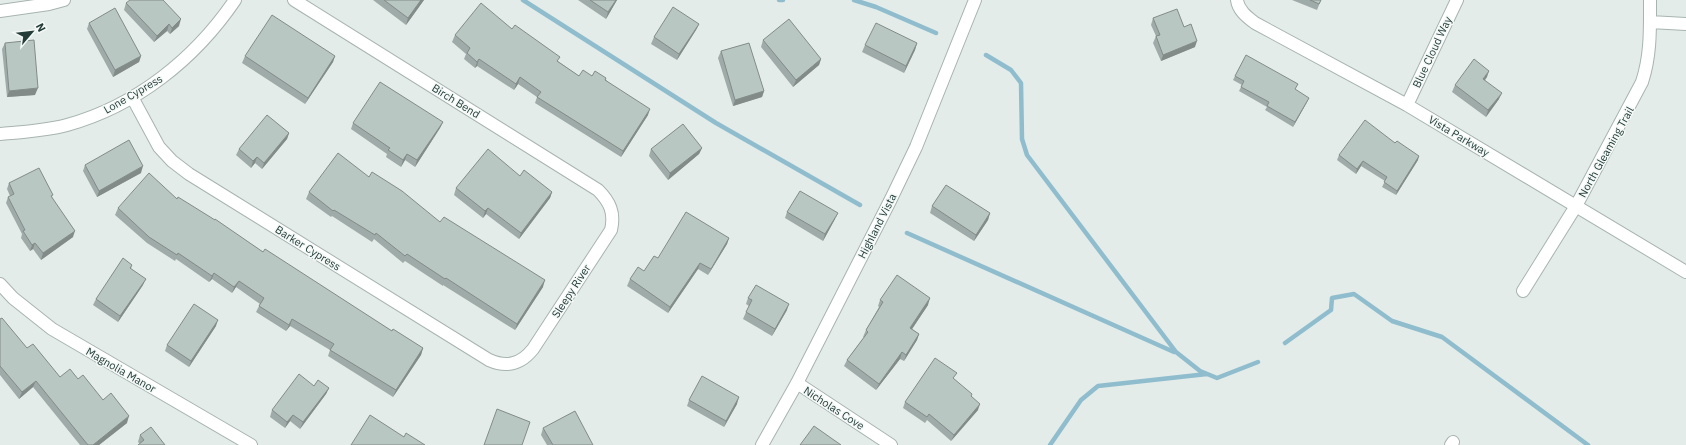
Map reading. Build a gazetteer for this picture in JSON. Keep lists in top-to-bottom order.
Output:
{
  "streets": {
    "street": [
      "Blue Cloud Way",
      "Lone Cypress",
      "Birch Bend",
      "Vista Parkway",
      "North Gleaming Trail",
      "Highland Vista",
      "Barker Cypress",
      "Sleepy River",
      "Magnolia Manor",
      "Nicholas Cove"
    ]
  },
  "crossings": [
    ["Blue Cloud Way", "Vista Parkway"],
    ["Lone Cypress", "Barker Cypress"],
    ["Birch Bend", "Sleepy River"],
    ["Vista Parkway", "North Gleaming Trail"],
    ["Highland Vista", "Nicholas Cove"],
    ["Barker Cypress", "Sleepy River"]
  ],
  "north": "top right"
}
